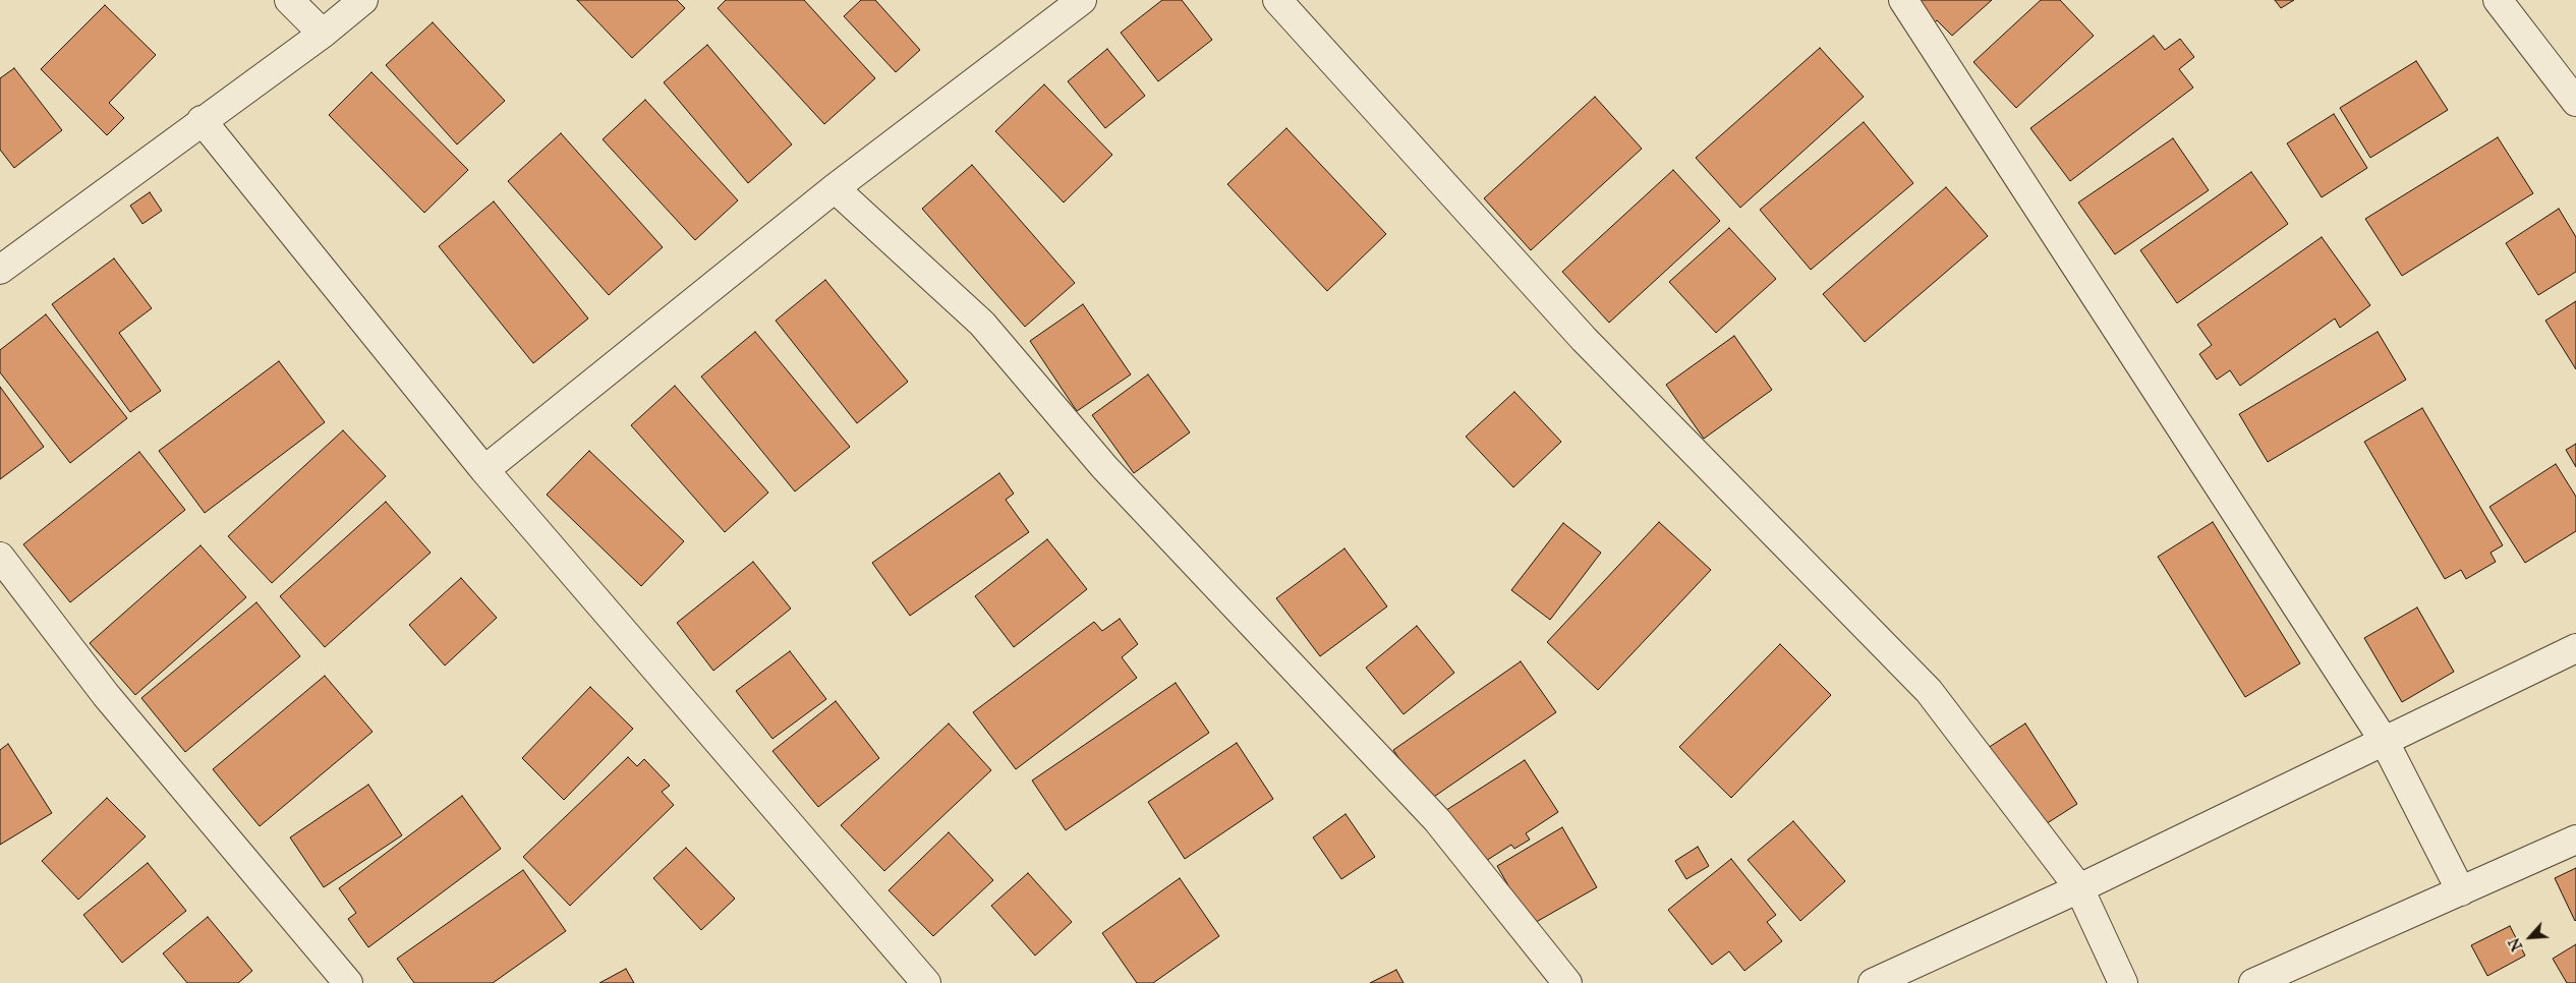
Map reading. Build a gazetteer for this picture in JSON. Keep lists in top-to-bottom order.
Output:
{
  "north": "bottom left"
}
